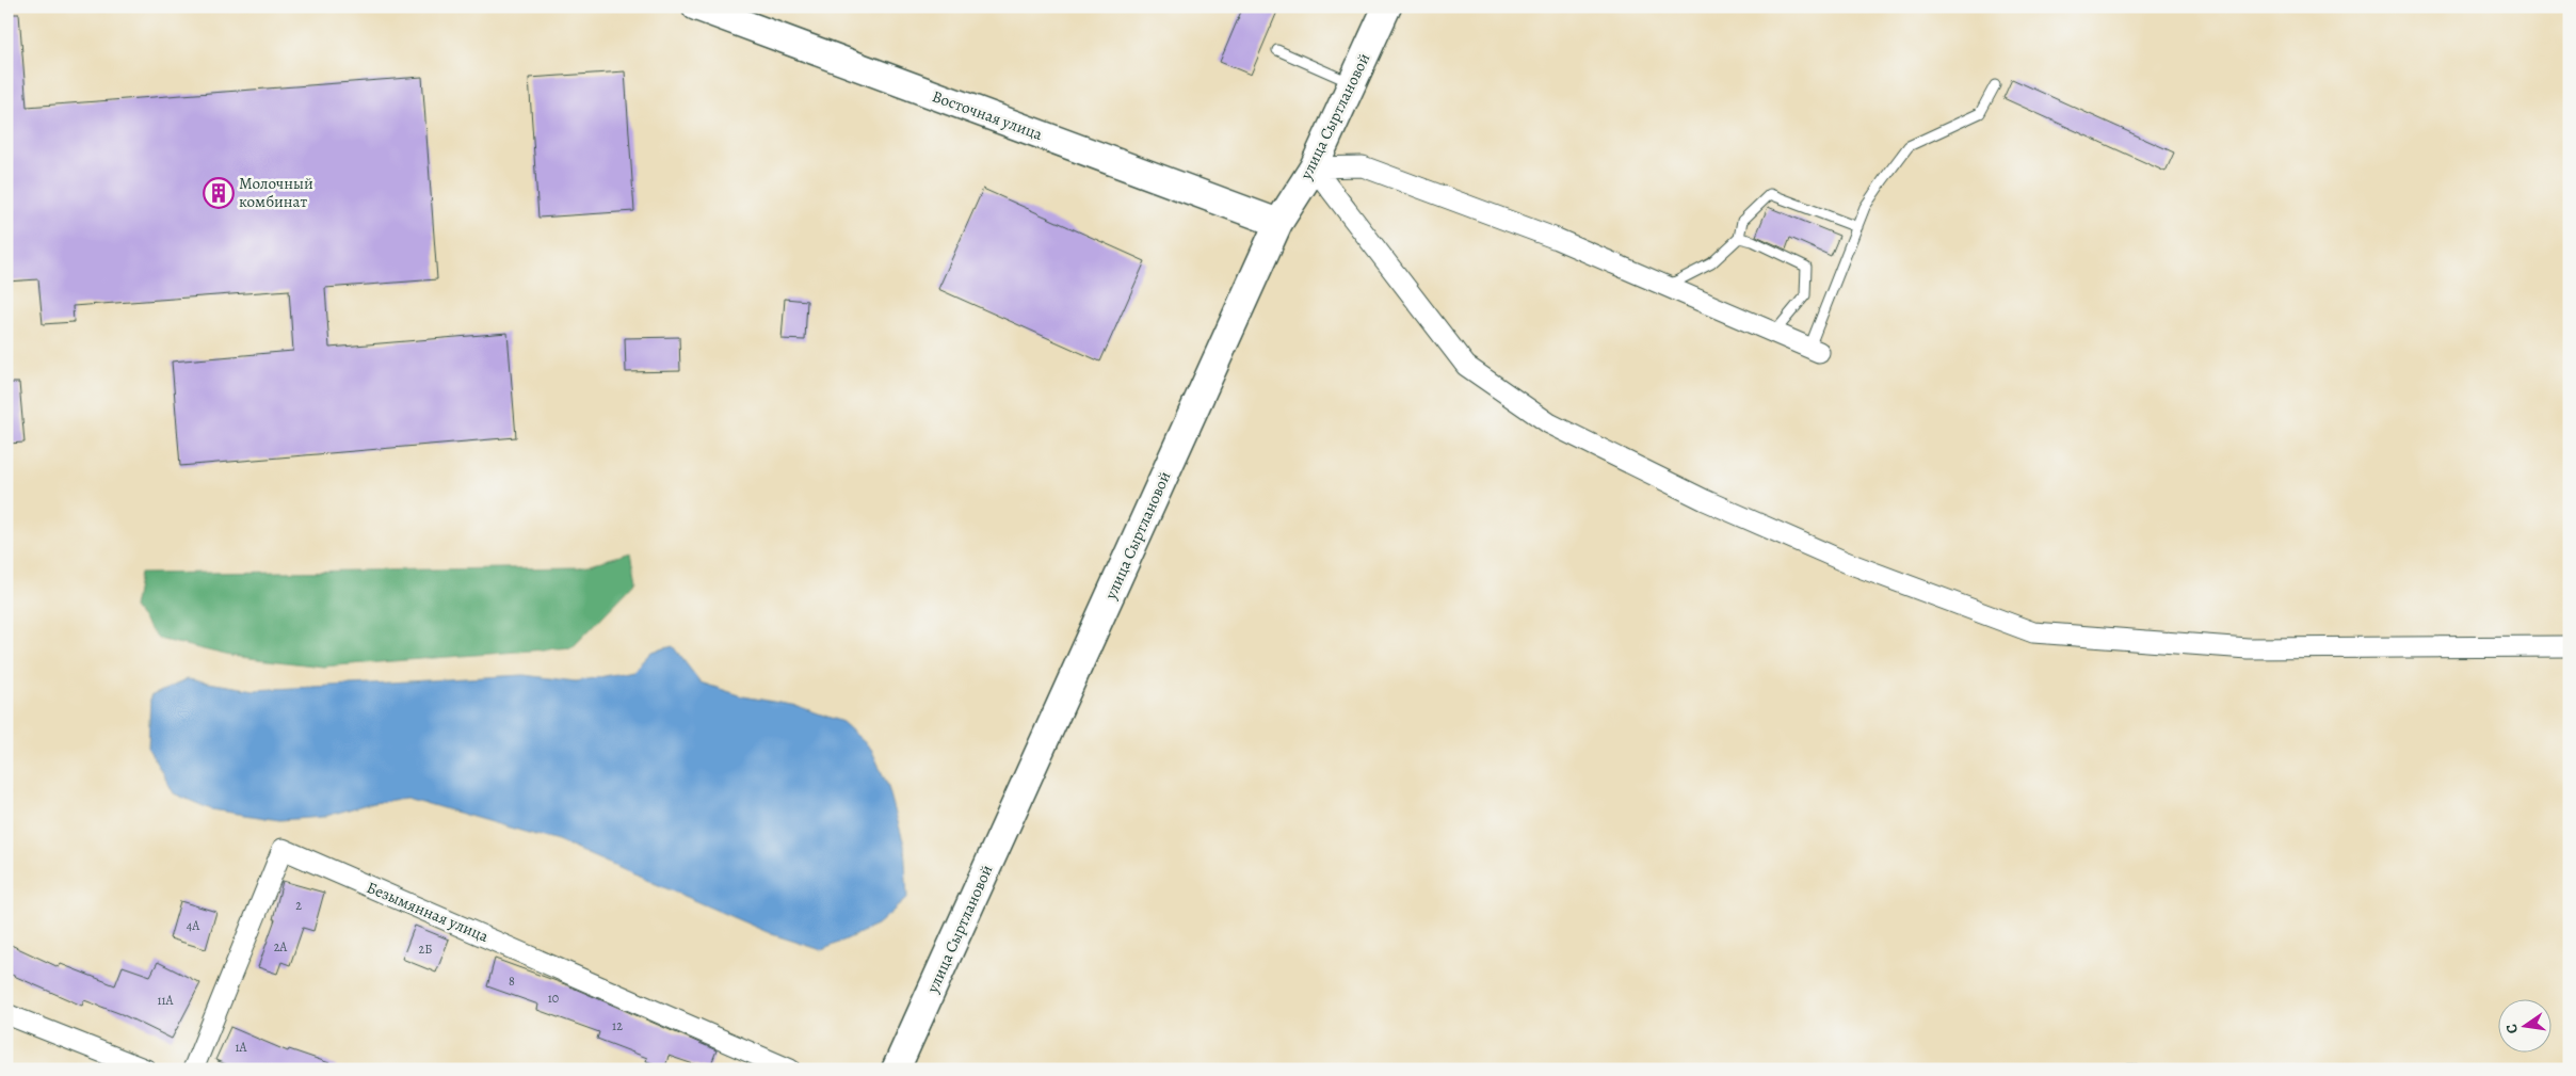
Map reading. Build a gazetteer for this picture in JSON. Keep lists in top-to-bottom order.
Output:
{
  "streets": {
    "street": ["Восточная улица", "улица Сыртлановой", "Безымянная улица"]
  },
  "crossings": [
    ["Восточная улица", "улица Сыртлановой"]
  ],
  "places": {
    "building": ["Молочный комбинат"]
  },
  "house_numbers": [
    "2",
    "4А",
    "2А",
    "2Б",
    "8",
    "10",
    "11А",
    "12",
    "1А"
  ],
  "north": "left"
}
